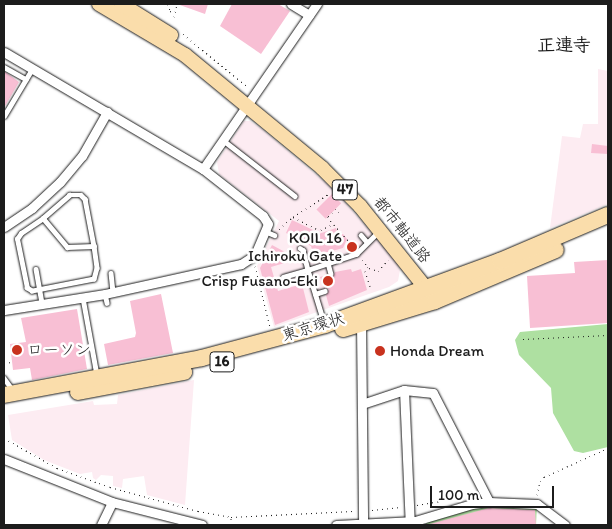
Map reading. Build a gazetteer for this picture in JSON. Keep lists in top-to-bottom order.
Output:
{
  "streets": {
    "highway": ["東京環状", "16"],
    "main road": ["47", "都市軸道路"]
  },
  "crossings": [
    ["都市軸道路", "東京環状"]
  ],
  "districts": ["正連寺"],
  "places": [
    "KOIL 16 Ichiroku Gate",
    "Crisp Fusano-Eki",
    "ローソン",
    "Honda Dream"
  ],
  "scale_bar": "100 m"
}
